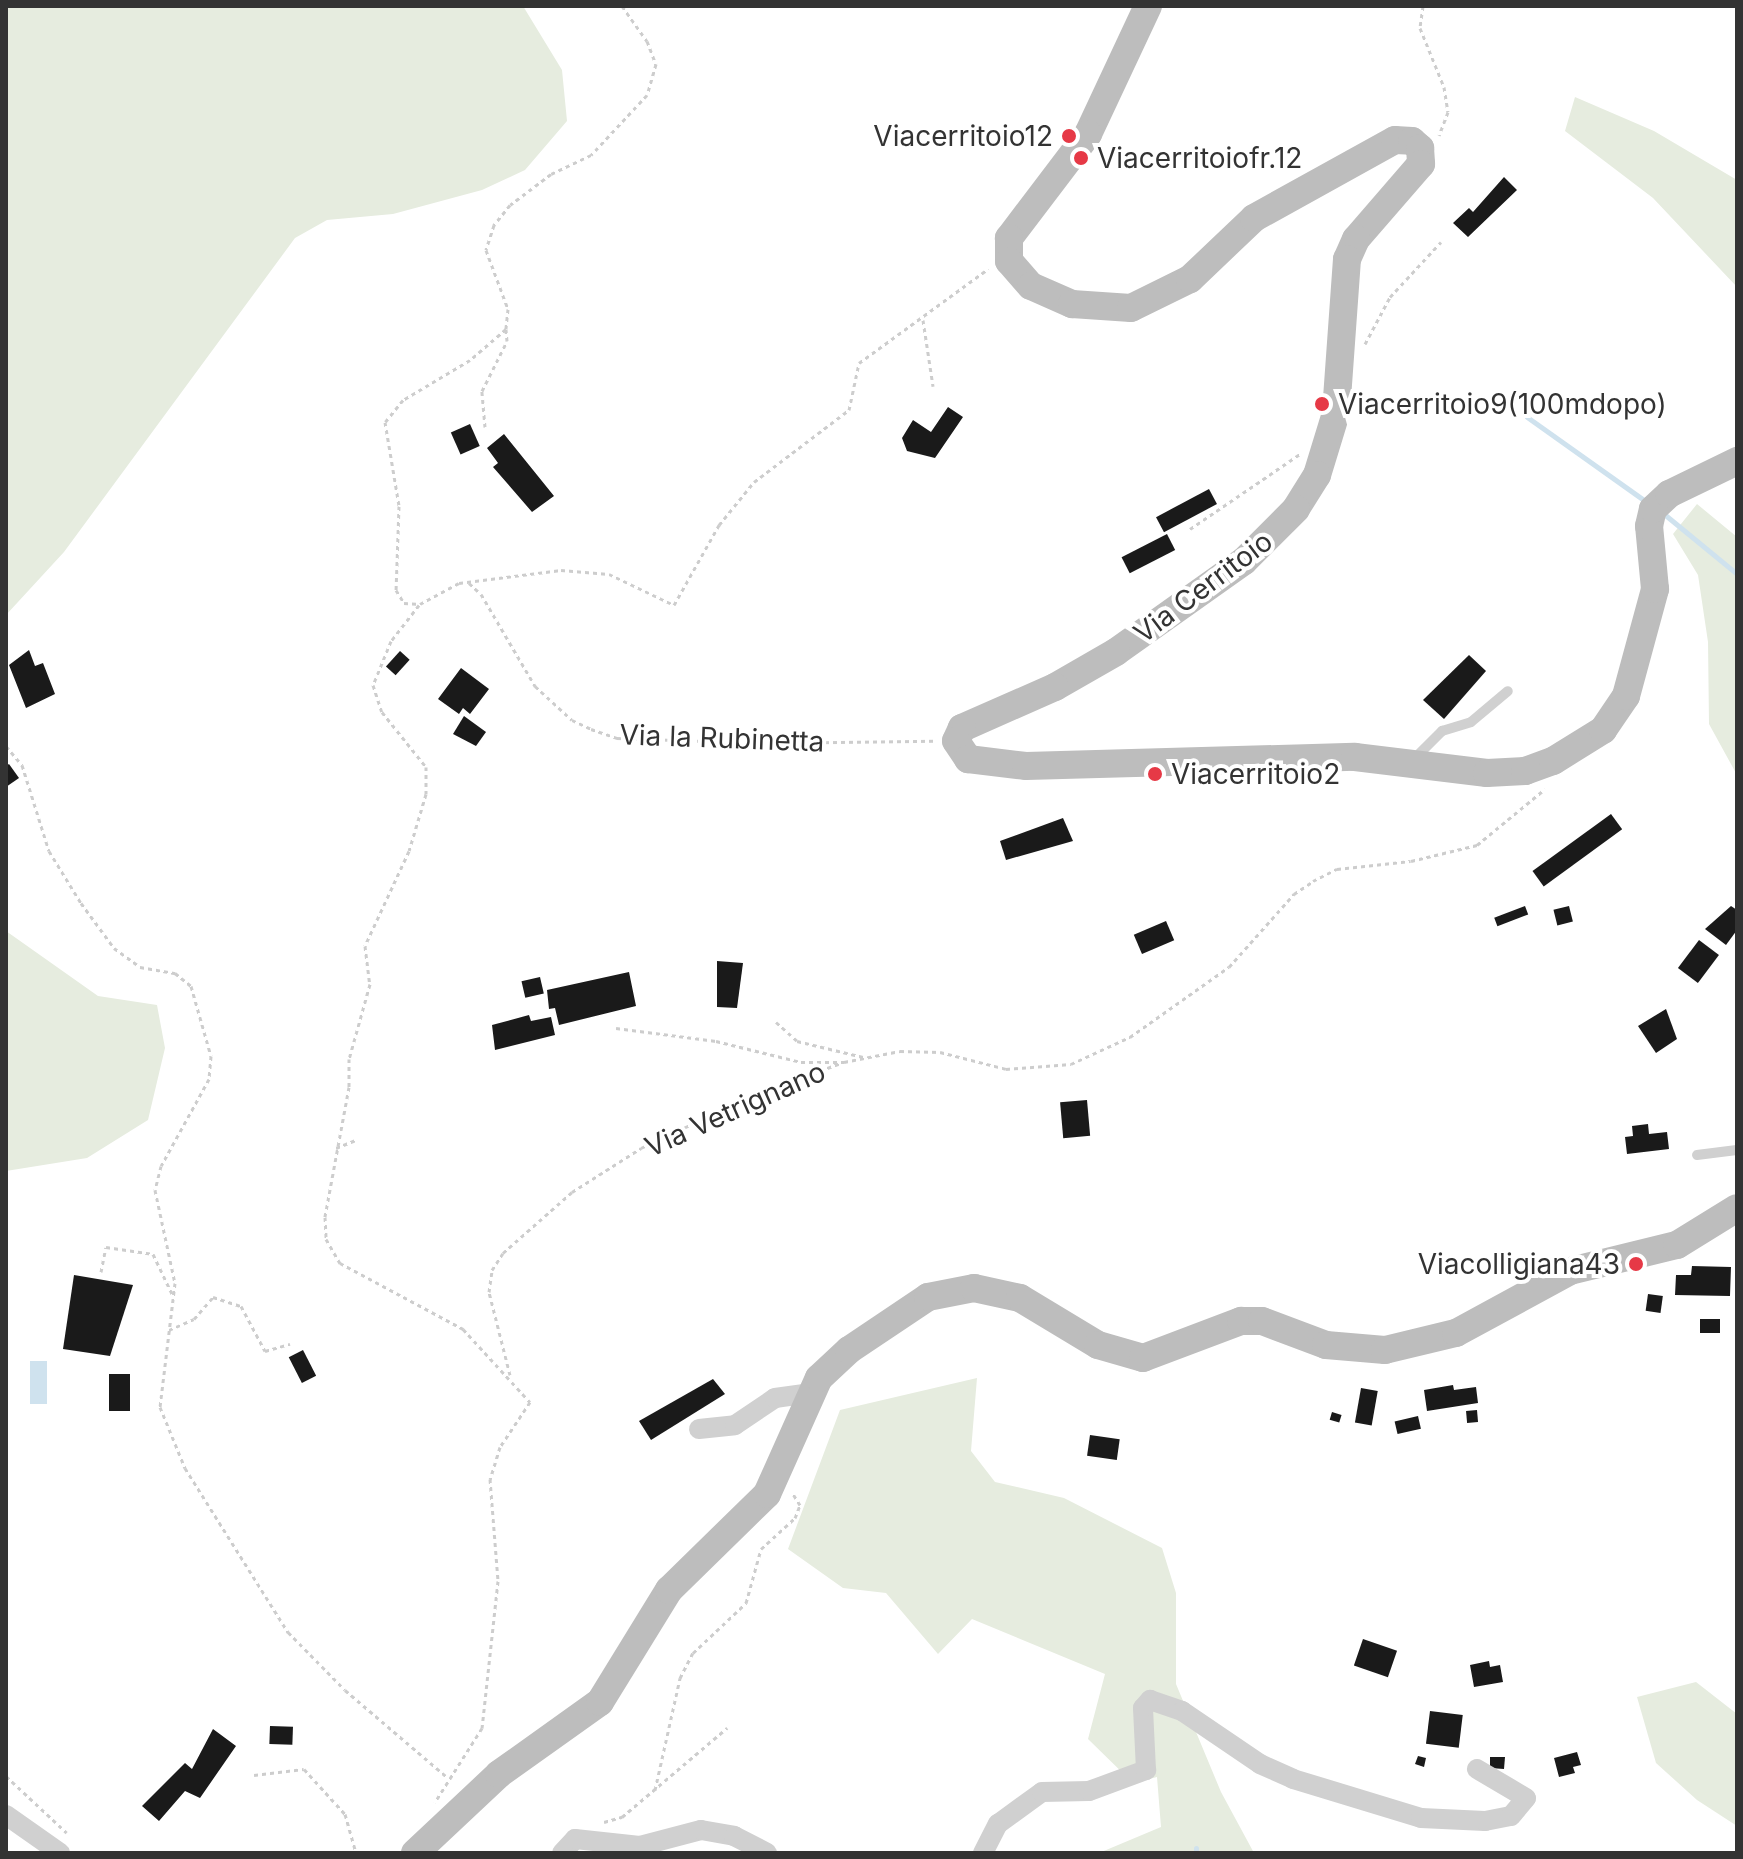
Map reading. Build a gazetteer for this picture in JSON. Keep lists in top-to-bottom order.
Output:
{
  "streets": {
    "street": ["Via Cerritoio"],
    "path": ["Via la Rubinetta", "Via Vetrignano"]
  },
  "crossings": [
    ["Via Cerritoio", "Via la Rubinetta"]
  ],
  "places": [
    "Viacerritoio12",
    "Viacerritoiofr.12",
    "Viacerritoio9(100mdopo)",
    "Viacerritoio2",
    "Viacolligiana43"
  ]
}
